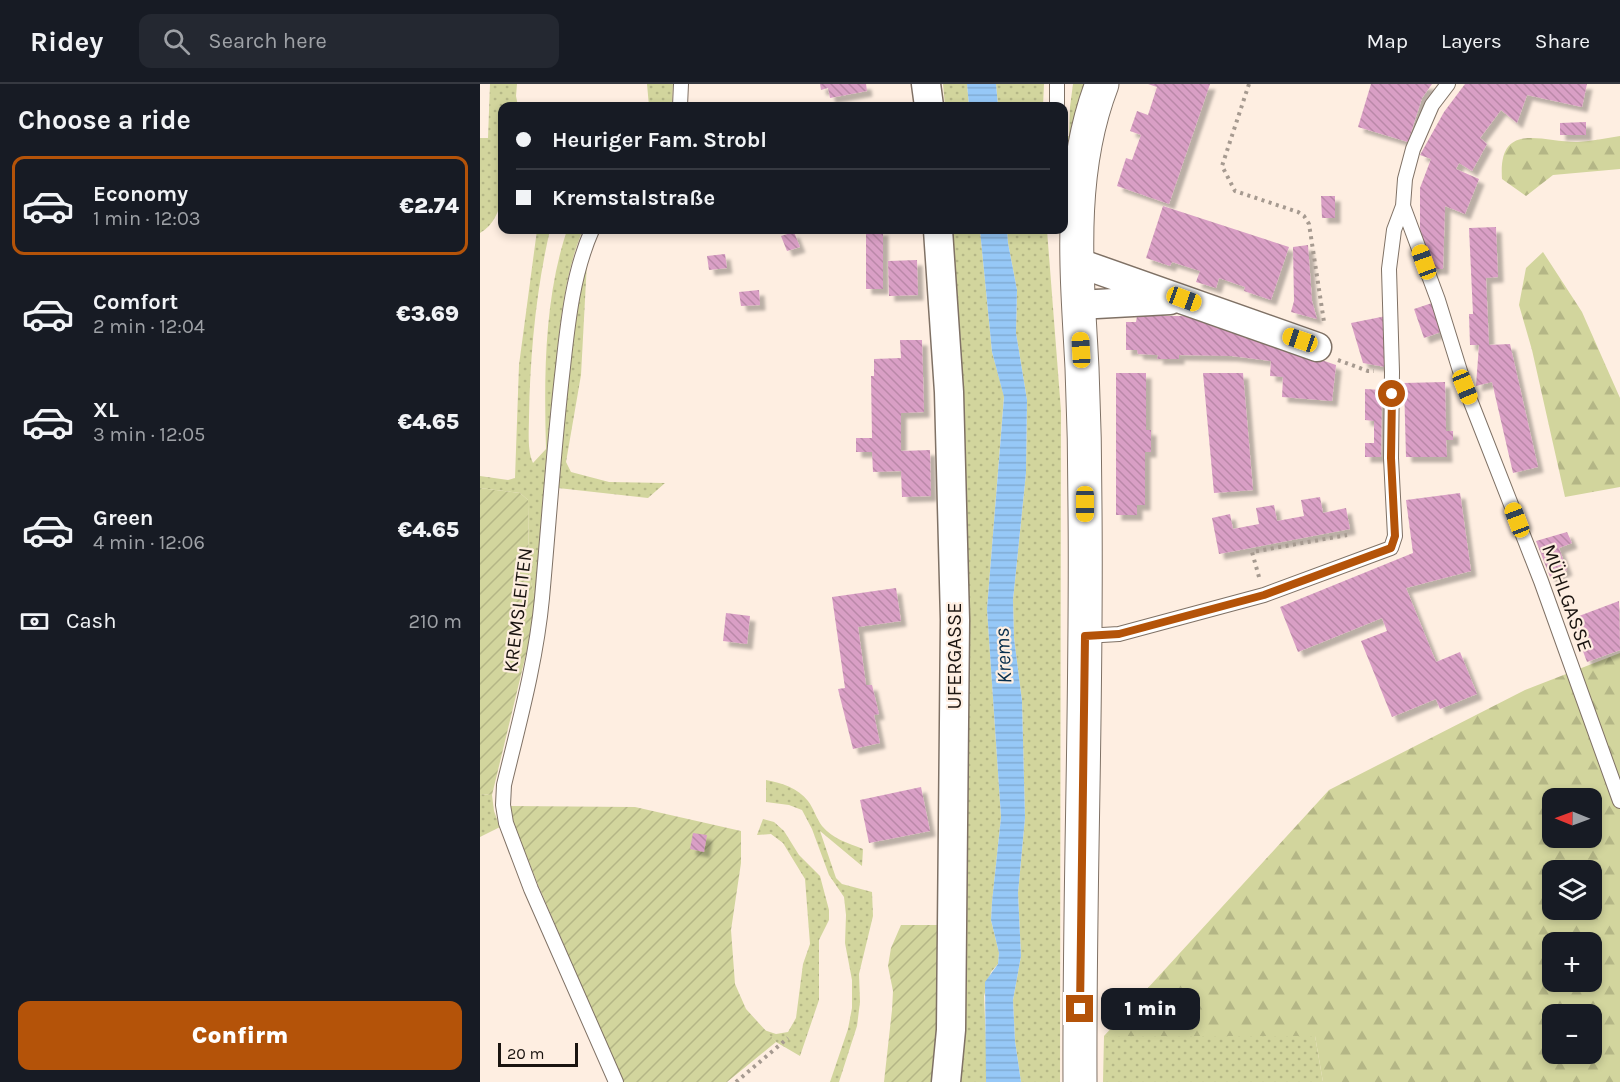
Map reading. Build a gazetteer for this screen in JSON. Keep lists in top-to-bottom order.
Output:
{
  "streets": {
    "street": ["UFERGASSE"],
    "lane": ["MÜHLGASSE", "KREMSLEITEN"]
  },
  "water": ["Krems"],
  "scale_bar": "20 m",
  "north": "left",
  "page": {
    "header": "Ridey",
    "search": "Search here",
    "nav": ["Map", "Layers", "Share"],
    "heading": "Choose a ride",
    "banner": ["Heuriger Fam. Strobl", "Kremstalstraße"],
    "list": [
      {
        "name": "Economy",
        "note": "1 min · 12:03",
        "value": "€2.74"
      },
      {
        "name": "Comfort",
        "note": "2 min · 12:04",
        "value": "€3.69"
      },
      {
        "name": "XL",
        "note": "3 min · 12:05",
        "value": "€4.65"
      },
      {
        "name": "Green",
        "note": "4 min · 12:06",
        "value": "€4.65"
      }
    ],
    "pay": ["Cash", "210 m"],
    "map_buttons": ["+", "−"],
    "bubble": "1 min",
    "buttons": "Confirm",
    "scale": "20 m"
  }
}
